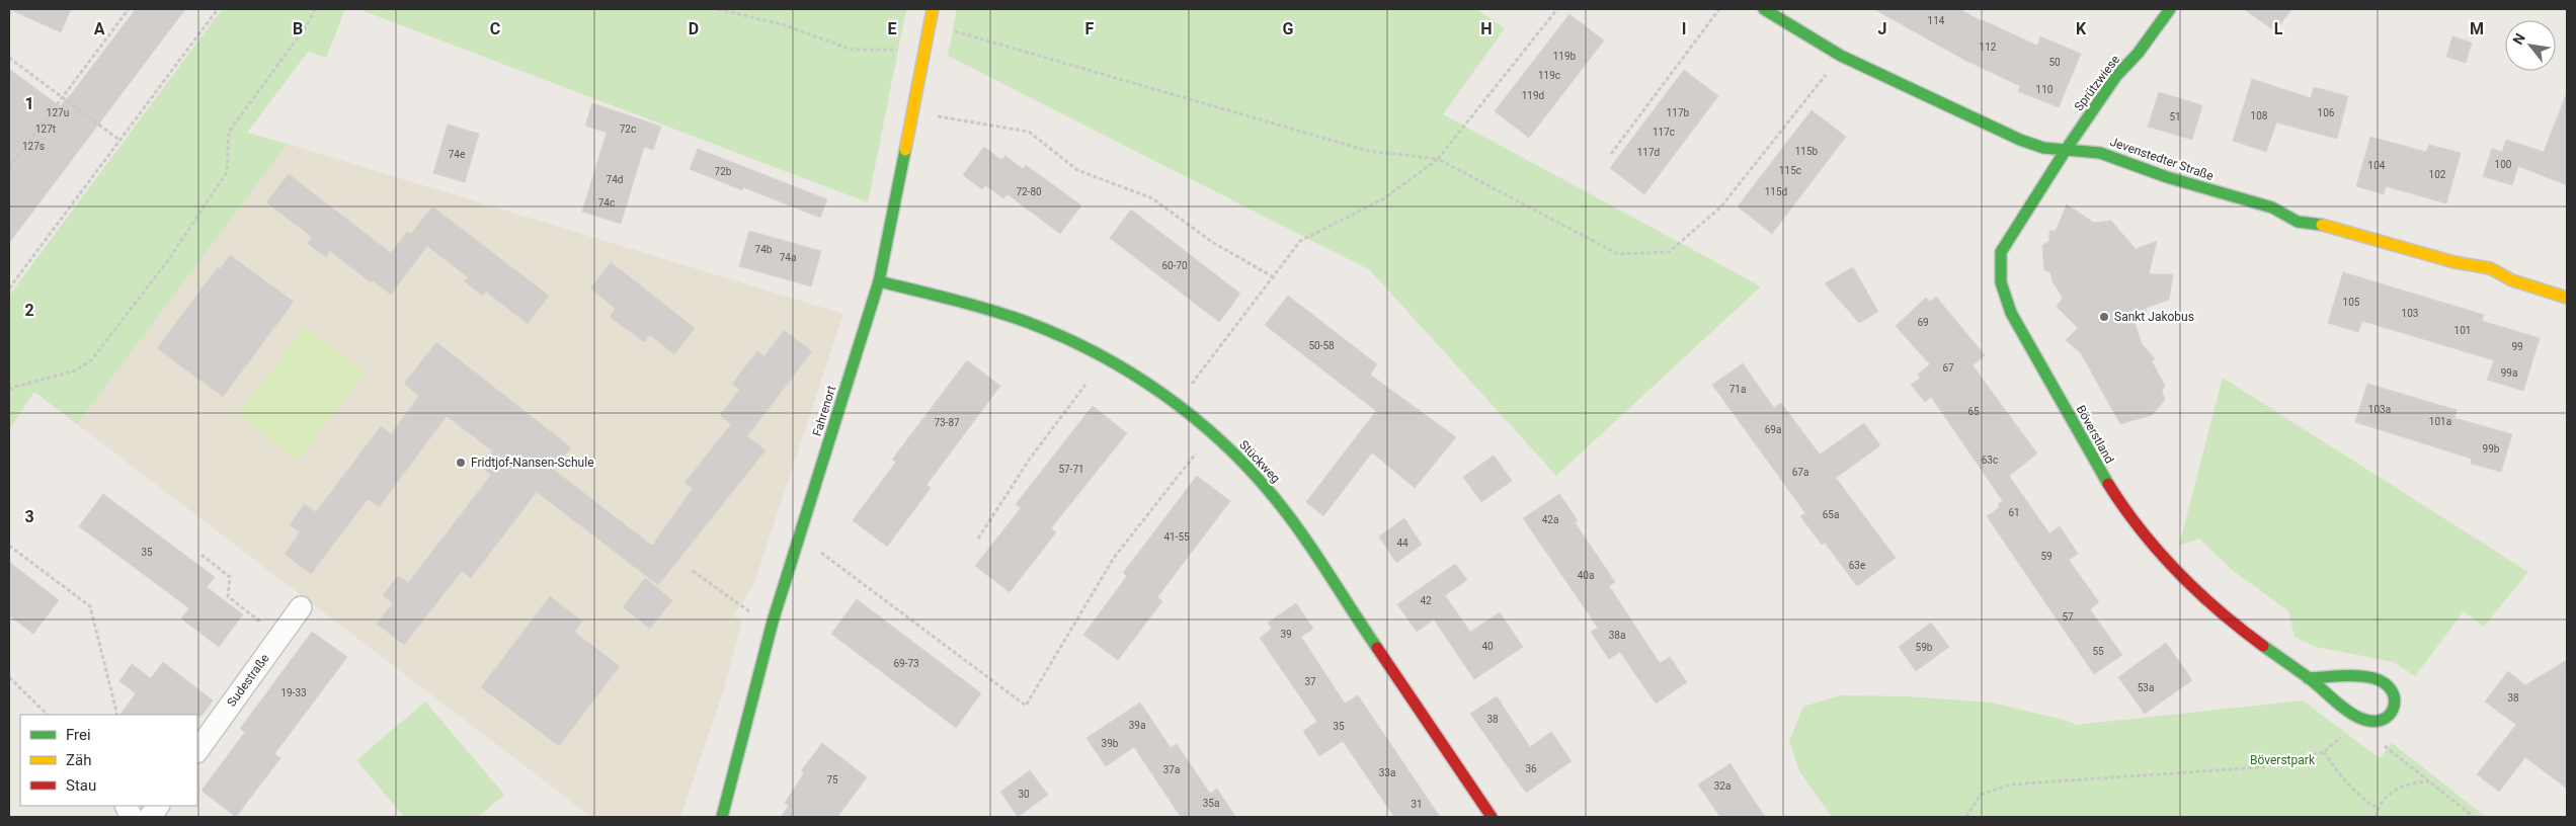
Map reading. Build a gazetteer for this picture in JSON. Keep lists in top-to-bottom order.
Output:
{
  "streets": {
    "street": [
      "Sprützwiese",
      "Jevenstedter Straße",
      "Fahrenort",
      "Böverstland",
      "Stückweg",
      "Sudestraße"
    ]
  },
  "crossings": [
    ["Sprützwiese", "Jevenstedter Straße"],
    ["Sprützwiese", "Böverstland"],
    ["Jevenstedter Straße", "Böverstland"],
    ["Fahrenort", "Stückweg"]
  ],
  "parks": ["Böverstpark"],
  "places": ["Sankt Jakobus", "Fridtjof-Nansen-Schule"],
  "house_numbers": [
    "114",
    "112",
    "119b",
    "50",
    "119c",
    "110",
    "119d",
    "127u",
    "117b",
    "106",
    "108",
    "51",
    "127t",
    "72c",
    "117c",
    "127s",
    "115b",
    "117d",
    "74e",
    "100",
    "104",
    "115c",
    "72b",
    "102",
    "74d",
    "72-80",
    "115d",
    "74c",
    "74b",
    "74a",
    "60-70",
    "105",
    "103",
    "69",
    "101",
    "50-58",
    "99",
    "67",
    "99a",
    "71a",
    "103a",
    "65",
    "101a",
    "73-87",
    "69a",
    "99b",
    "63c",
    "57-71",
    "67a",
    "61",
    "65a",
    "42a",
    "41-55",
    "44",
    "35",
    "59",
    "63e",
    "40a",
    "42",
    "57",
    "39",
    "38a",
    "40",
    "59b",
    "55",
    "69-73",
    "37",
    "53a",
    "19-33",
    "38",
    "38",
    "39a",
    "35",
    "39b",
    "36",
    "37a",
    "33a",
    "75",
    "32a",
    "30",
    "35a",
    "31"
  ],
  "legend": ["Frei", "Zäh", "Stau"],
  "north": "top left",
  "grid": {
    "columns": [
      "A",
      "B",
      "C",
      "D",
      "E",
      "F",
      "G",
      "H",
      "I",
      "J",
      "K",
      "L",
      "M"
    ],
    "rows": ["1", "2", "3"]
  }
}
